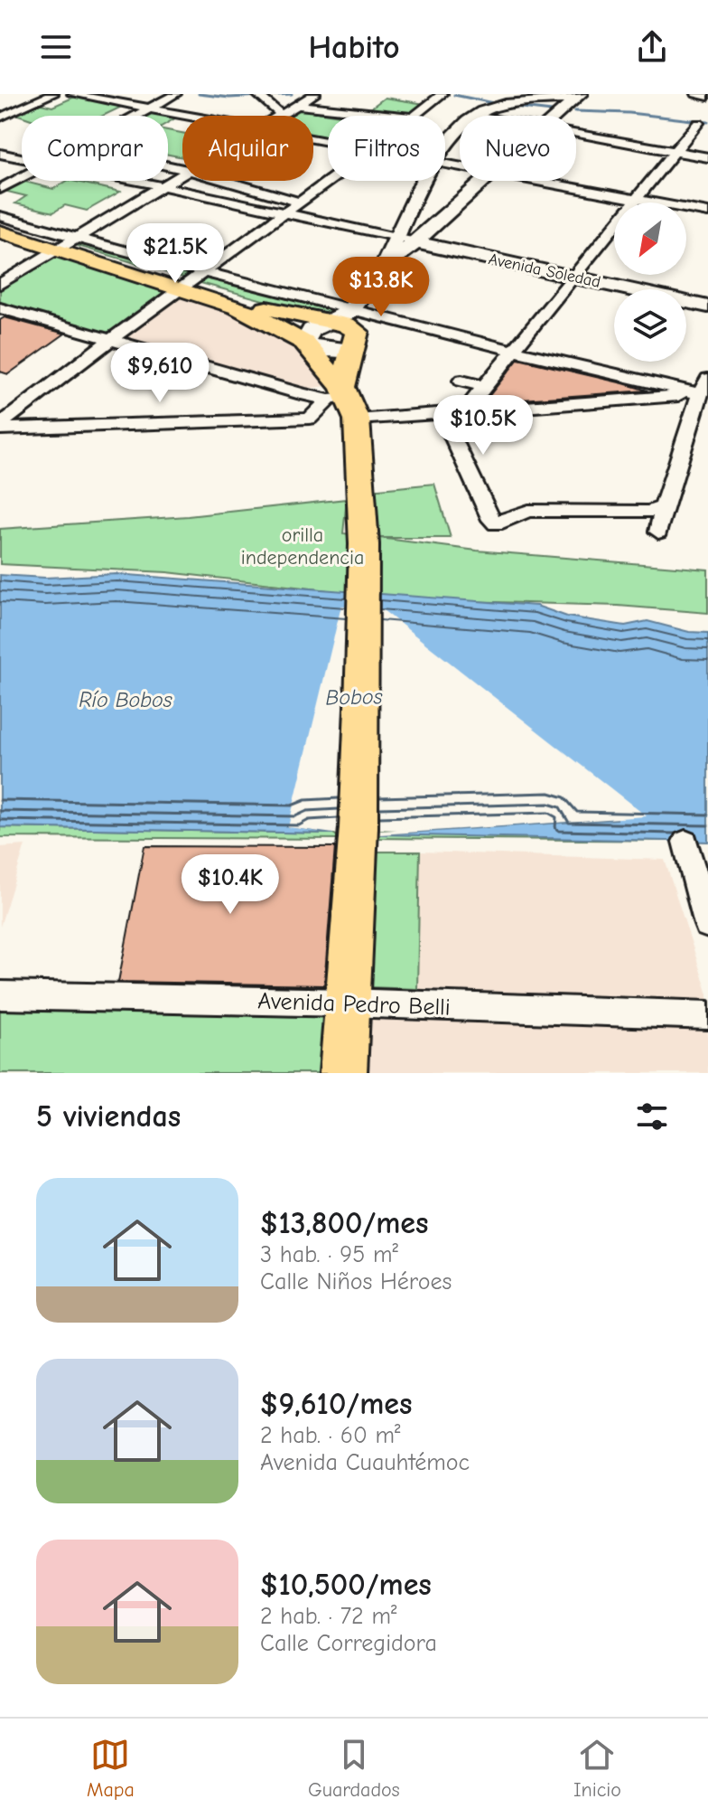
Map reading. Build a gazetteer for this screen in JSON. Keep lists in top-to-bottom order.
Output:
{
  "streets": {
    "main road": ["Avenida Soledad"],
    "street": ["Avenida Pedro Belli"]
  },
  "water": ["Bobos", "Río Bobos"],
  "parks": ["orilla independencia"],
  "north": "bottom left",
  "page": {
    "header": "Habito",
    "chip": [
      "Comprar",
      "Alquilar",
      "Filtros",
      "Nuevo"
    ],
    "price": [
      "$21.5K",
      "$13.8K",
      "$9,610",
      "$10.5K",
      "$10.4K"
    ],
    "heading": "5 viviendas",
    "list": [
      {
        "name": "$13,800/mes",
        "note": "3 hab. · 95 m² · Calle Niños Héroes"
      },
      {
        "name": "$9,610/mes",
        "note": "2 hab. · 60 m² · Avenida Cuauhtémoc"
      },
      {
        "name": "$10,500/mes",
        "note": "2 hab. · 72 m² · Calle Corregidora"
      }
    ],
    "tabs": ["Mapa", "Guardados", "Inicio"]
  }
}
